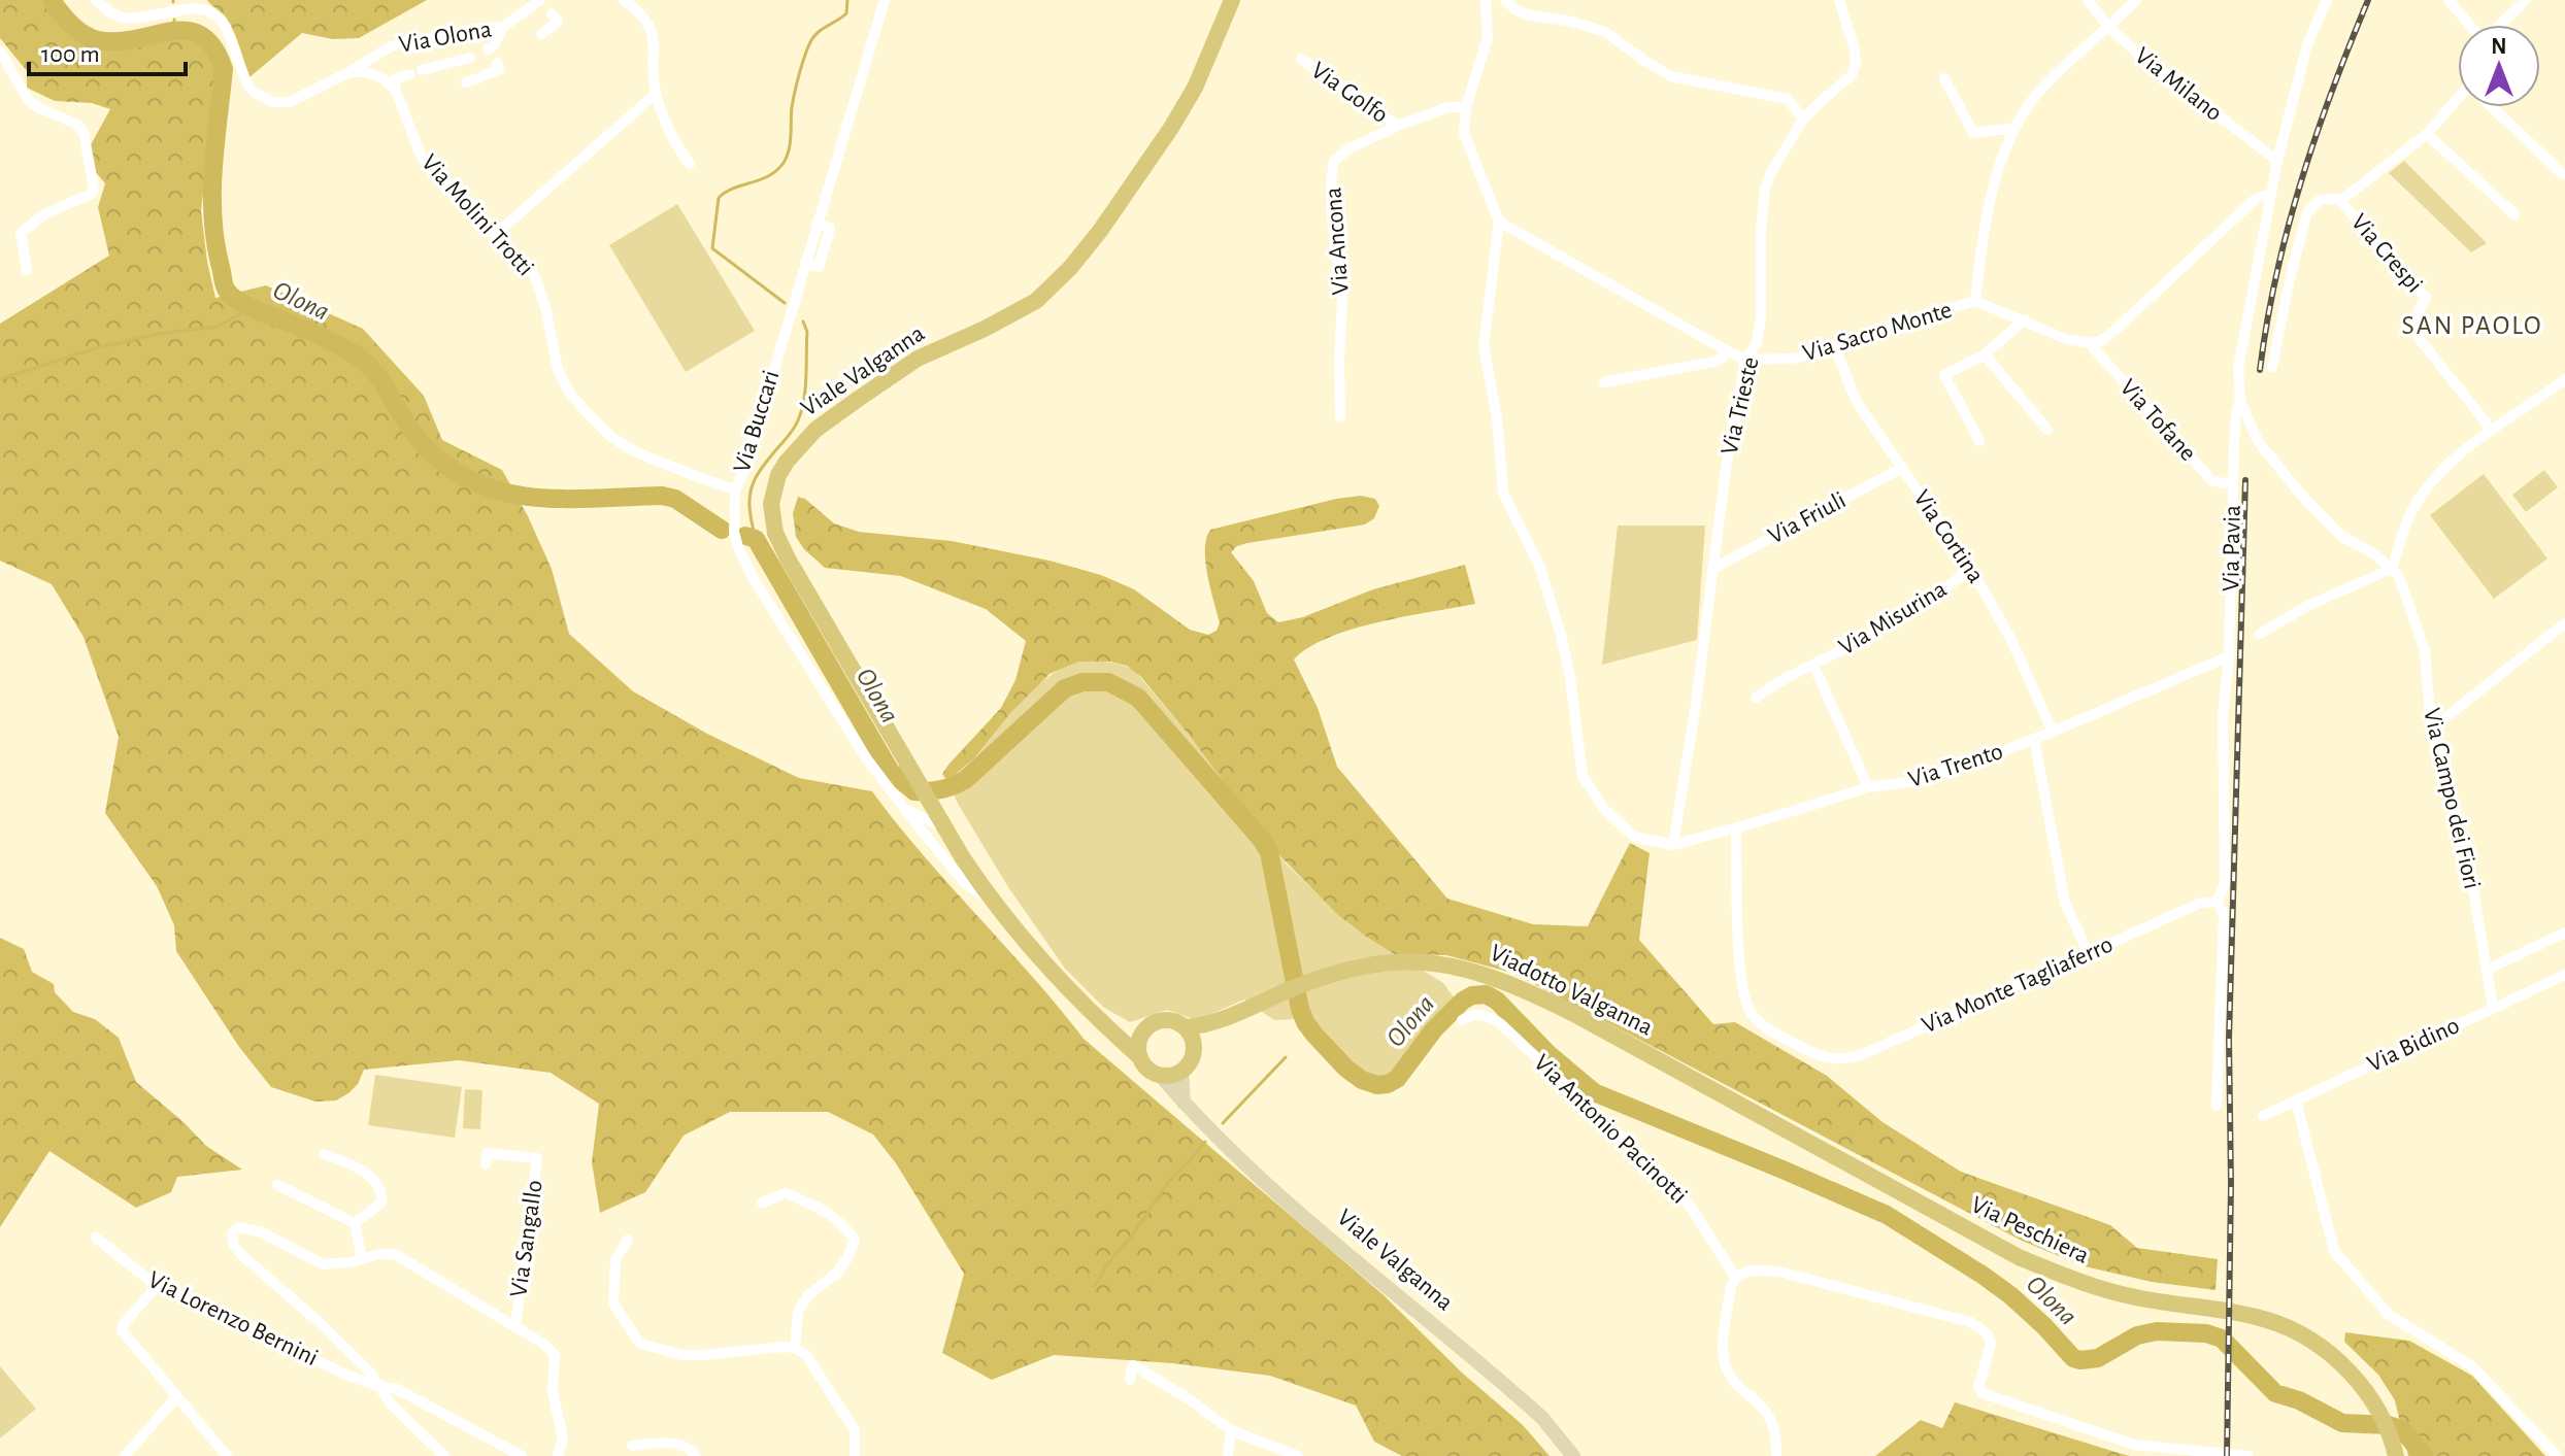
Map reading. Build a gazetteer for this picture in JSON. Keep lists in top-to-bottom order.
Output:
{
  "streets": {
    "main road": ["Viale Valganna", "Viadotto Valganna", "Via Peschiera"],
    "street": [
      "Via Olona",
      "Via Milano",
      "Via Golfo",
      "Via Molini Trotti",
      "Via Ancona",
      "Via Crespi",
      "Via Sacro Monte",
      "Via Trieste",
      "Via Tofane",
      "Via Buccari",
      "Via Friuli",
      "Via Cortina",
      "Via Pavia",
      "Via Misurina",
      "Via Trento",
      "Via Campo dei Fiori",
      "Via Monte Tagliaferro",
      "Via Bidino",
      "Via Antonio Pacinotti",
      "Via Sangallo",
      "Via Lorenzo Bernini"
    ]
  },
  "crossings": [
    ["Via Milano", "Via Pavia"],
    ["Via Golfo", "Via Ancona"],
    ["Via Molini Trotti", "Via Buccari"],
    ["Via Sacro Monte", "Via Trieste"],
    ["Via Sacro Monte", "Via Tofane"],
    ["Via Sacro Monte", "Via Cortina"],
    ["Viale Valganna", "Via Buccari"],
    ["Via Trieste", "Via Friuli"],
    ["Via Trieste", "Via Trento"],
    ["Via Tofane", "Via Pavia"],
    ["Via Friuli", "Via Cortina"],
    ["Via Cortina", "Via Misurina"],
    ["Via Cortina", "Via Trento"],
    ["Via Pavia", "Via Trento"],
    ["Via Pavia", "Via Campo dei Fiori"],
    ["Via Pavia", "Via Monte Tagliaferro"],
    ["Via Misurina", "Via Trento"],
    ["Via Trento", "Via Monte Tagliaferro"],
    ["Via Campo dei Fiori", "Via Bidino"],
    ["Viadotto Valganna", "Via Peschiera"]
  ],
  "districts": ["SAN PAOLO"],
  "water": ["Olona"],
  "scale_bar": "100 m",
  "north": "top"
}
